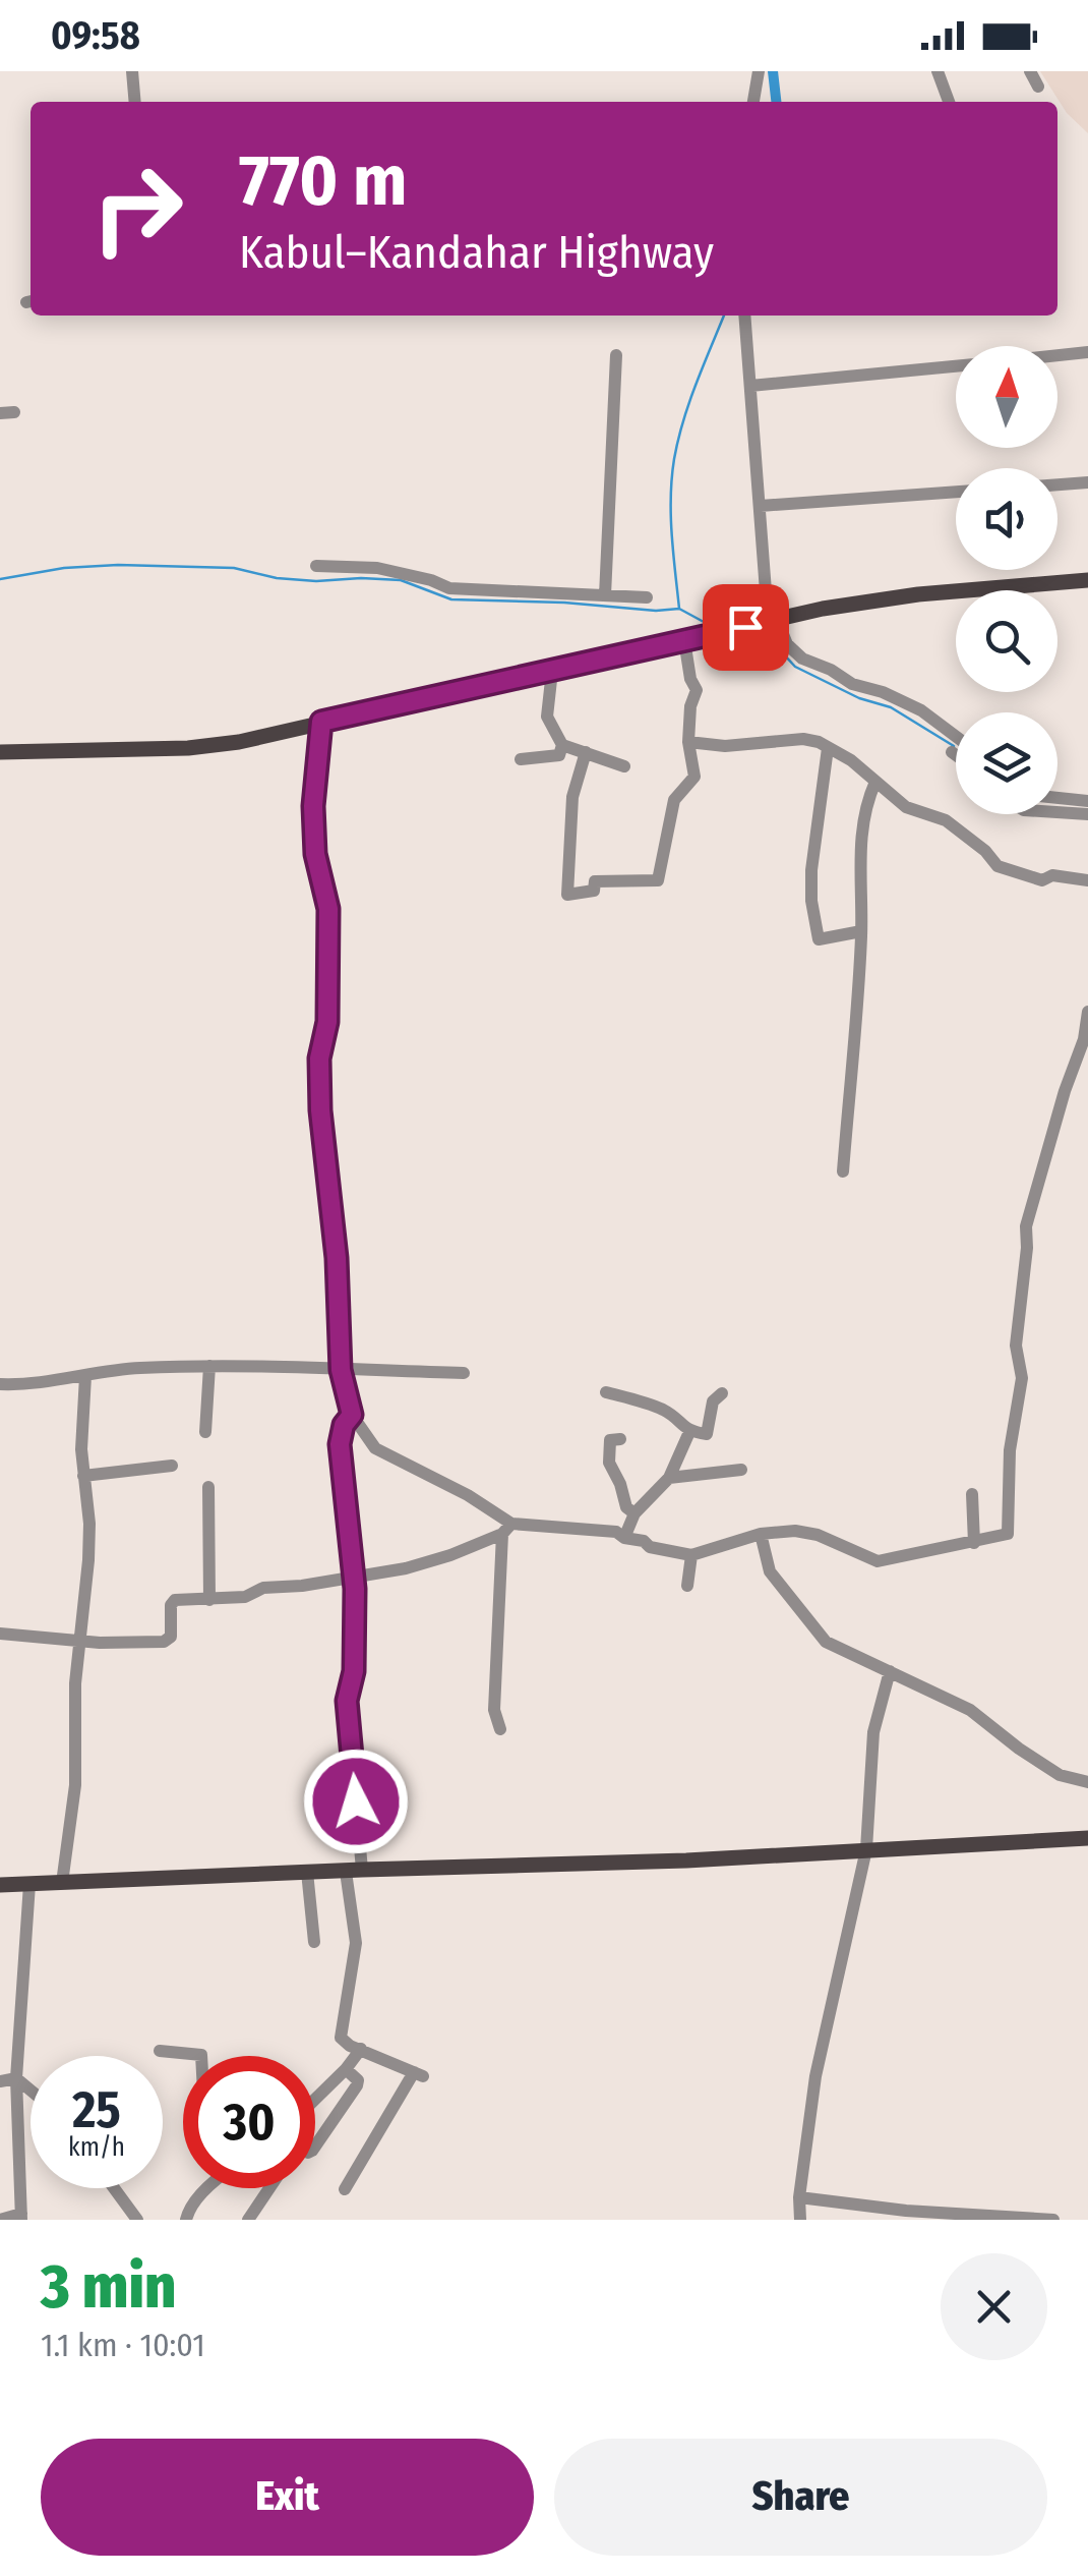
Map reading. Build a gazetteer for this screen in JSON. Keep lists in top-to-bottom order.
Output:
{
  "north": "top",
  "page": {
    "status": "09:58",
    "turn": ["770 m", "Kabul–Kandahar Highway"],
    "speed": "25 km/h",
    "limit": "30",
    "heading": ["3 min", "1.1 km · 10:01"],
    "buttons": ["Exit", "Share"]
  }
}
